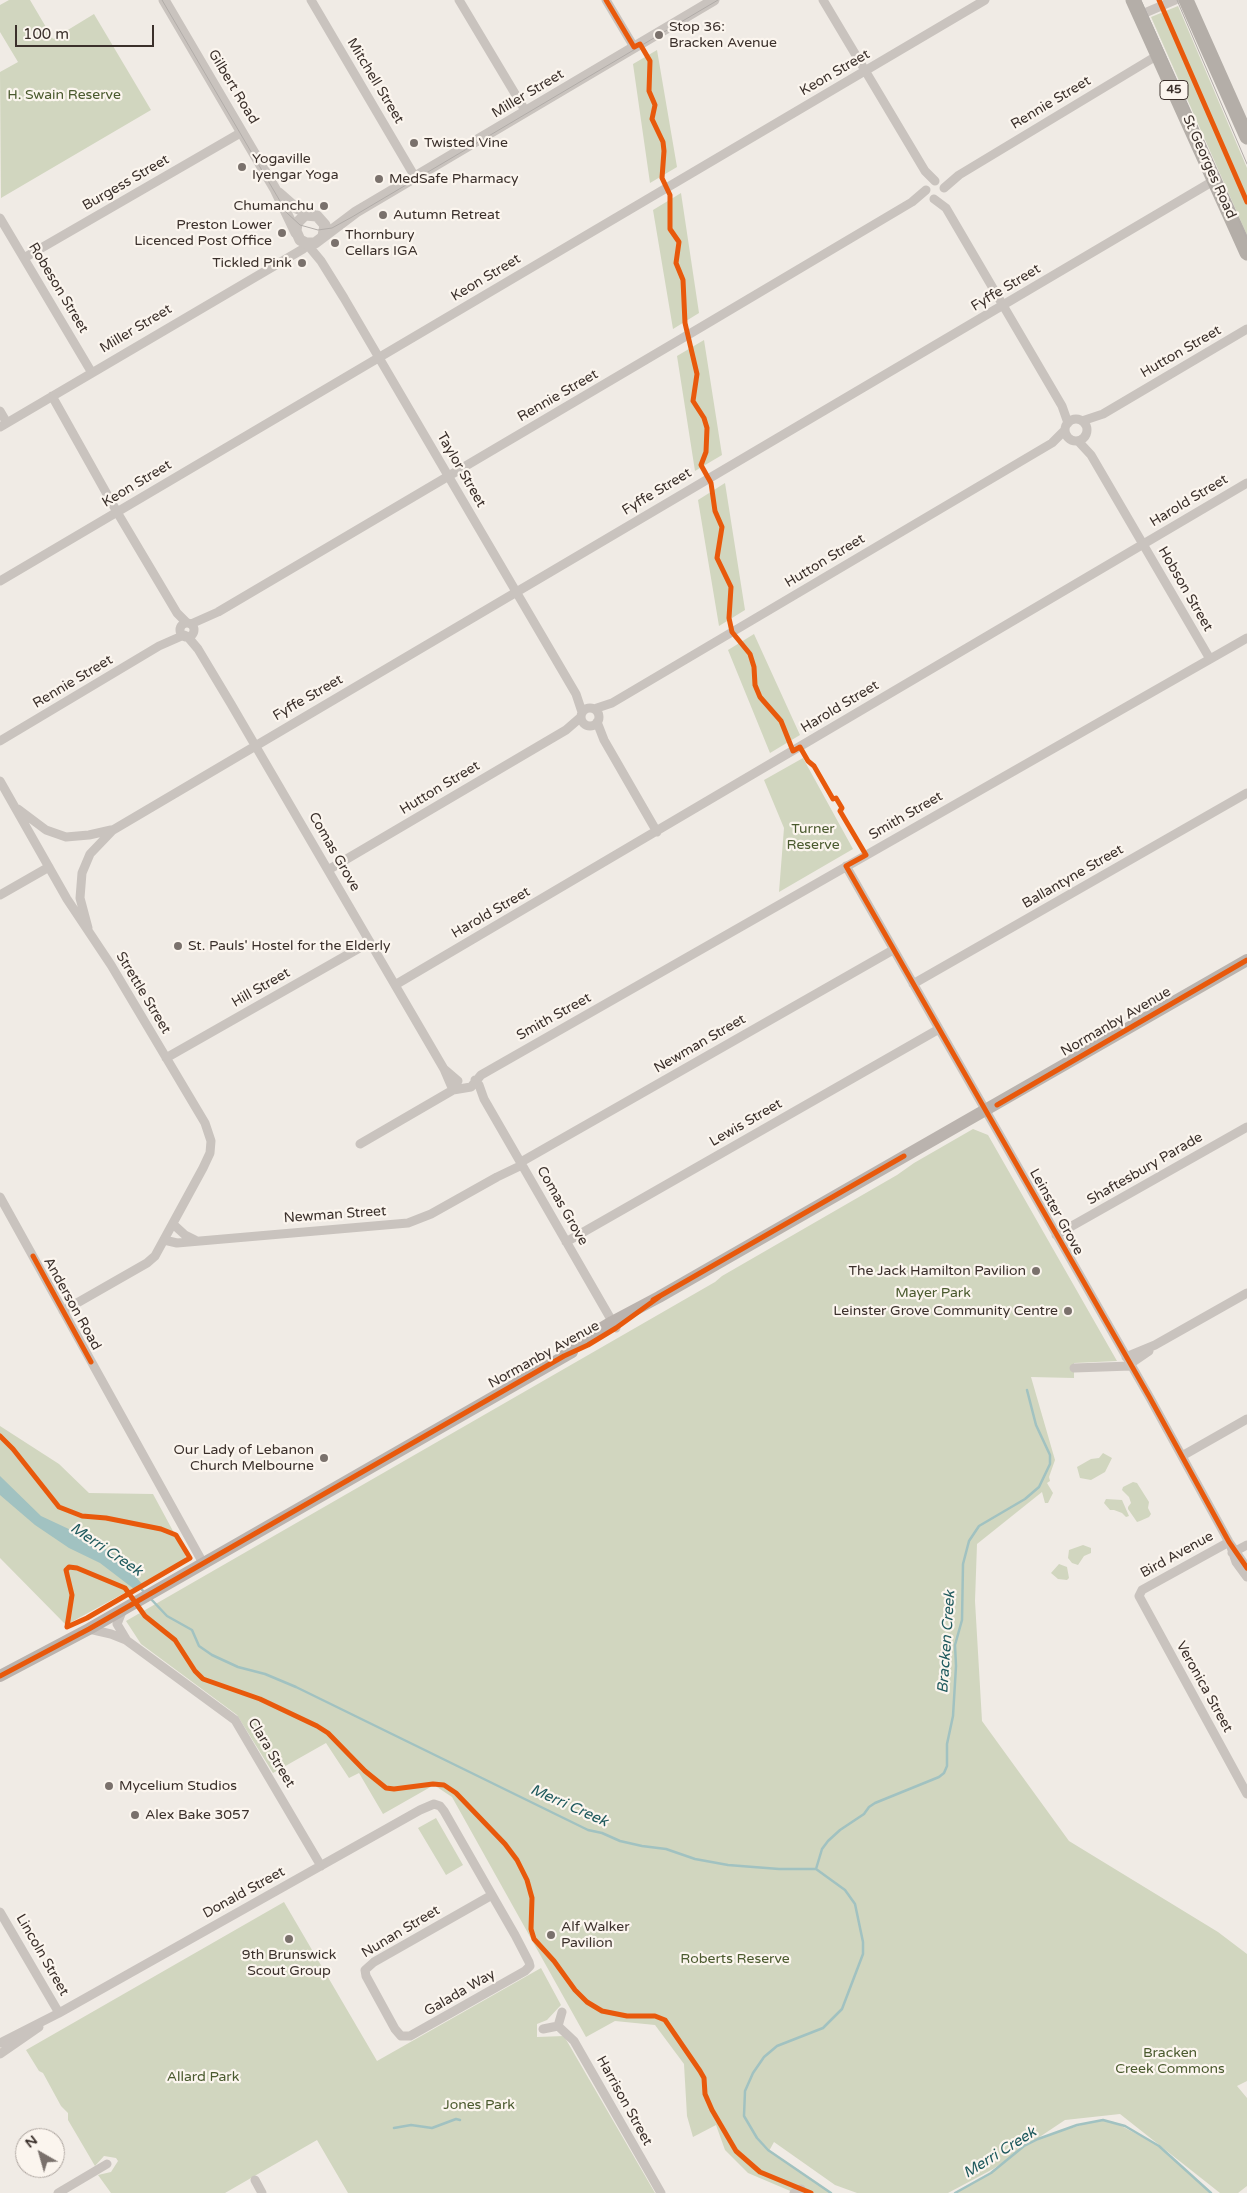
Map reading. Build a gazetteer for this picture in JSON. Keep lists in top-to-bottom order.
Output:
{
  "streets": {
    "highway": ["45", "St Georges Road"],
    "main road": ["Normanby Avenue"],
    "street": [
      "Keon Street",
      "Mitchell Street",
      "Gilbert Road",
      "Miller Street",
      "Rennie Street",
      "Burgess Street",
      "Robeson Street",
      "Fyffe Street",
      "Hutton Street",
      "Taylor Street",
      "Harold Street",
      "Hobson Street",
      "Smith Street",
      "Comas Grove",
      "Ballantyne Street",
      "Hill Street",
      "Strettle Street",
      "Newman Street",
      "Lewis Street",
      "Shaftesbury Parade",
      "Leinster Grove",
      "Anderson Road",
      "Bird Avenue",
      "Veronica Street",
      "Clara Street",
      "Donald Street",
      "Nunan Street",
      "Lincoln Street",
      "Galada Way",
      "Harrison Street"
    ]
  },
  "crossings": [
    ["Keon Street", "Taylor Street"],
    ["Keon Street", "Hobson Street"],
    ["Keon Street", "Comas Grove"],
    ["Mitchell Street", "Miller Street"],
    ["Gilbert Road", "Miller Street"],
    ["Gilbert Road", "Burgess Street"],
    ["Gilbert Road", "Taylor Street"],
    ["Miller Street", "Robeson Street"],
    ["Miller Street", "Taylor Street"],
    ["Miller Street", "Comas Grove"],
    ["Rennie Street", "St Georges Road"],
    ["Rennie Street", "Taylor Street"],
    ["Rennie Street", "Hobson Street"],
    ["Rennie Street", "Comas Grove"],
    ["St Georges Road", "Fyffe Street"],
    ["Burgess Street", "Robeson Street"],
    ["Fyffe Street", "Taylor Street"],
    ["Fyffe Street", "Hobson Street"],
    ["Fyffe Street", "Comas Grove"],
    ["Fyffe Street", "Strettle Street"],
    ["Hutton Street", "Taylor Street"],
    ["Hutton Street", "Hobson Street"],
    ["Hutton Street", "Comas Grove"],
    ["Taylor Street", "Harold Street"],
    ["Harold Street", "Hobson Street"],
    ["Harold Street", "Comas Grove"],
    ["Hobson Street", "Smith Street"],
    ["Smith Street", "Comas Grove"],
    ["Smith Street", "Leinster Grove"],
    ["Comas Grove", "Hill Street"],
    ["Comas Grove", "Normanby Avenue"],
    ["Comas Grove", "Newman Street"],
    ["Comas Grove", "Lewis Street"],
    ["Ballantyne Street", "Leinster Grove"],
    ["Hill Street", "Strettle Street"],
    ["Normanby Avenue", "Leinster Grove"],
    ["Normanby Avenue", "Anderson Road"],
    ["Normanby Avenue", "Clara Street"],
    ["Newman Street", "Leinster Grove"],
    ["Lewis Street", "Leinster Grove"],
    ["Shaftesbury Parade", "Leinster Grove"],
    ["Leinster Grove", "Bird Avenue"],
    ["Bird Avenue", "Veronica Street"],
    ["Clara Street", "Donald Street"],
    ["Donald Street", "Nunan Street"],
    ["Donald Street", "Lincoln Street"],
    ["Donald Street", "Galada Way"],
    ["Nunan Street", "Galada Way"]
  ],
  "water": ["Merri Creek", "Bracken Creek"],
  "parks": [
    "H. Swain Reserve",
    "Turner Reserve",
    "Mayer Park",
    "Roberts Reserve",
    "Bracken Creek Commons",
    "Allard Park",
    "Jones Park"
  ],
  "places": [
    "Stop 36: Bracken Avenue",
    "Twisted Vine",
    "Yogaville Iyengar Yoga",
    "MedSafe Pharmacy",
    "Chumanchu",
    "Autumn Retreat",
    "Preston Lower Licenced Post Office",
    "Thornbury Cellars IGA",
    "Tickled Pink",
    "St. Pauls' Hostel for the Elderly",
    "The Jack Hamilton Pavilion",
    "Leinster Grove Community Centre",
    "Our Lady of Lebanon Church Melbourne",
    "Mycelium Studios",
    "Alex Bake 3057",
    "Alf Walker Pavilion",
    "9th Brunswick Scout Group"
  ],
  "scale_bar": "100 m",
  "north": "top left"
}
